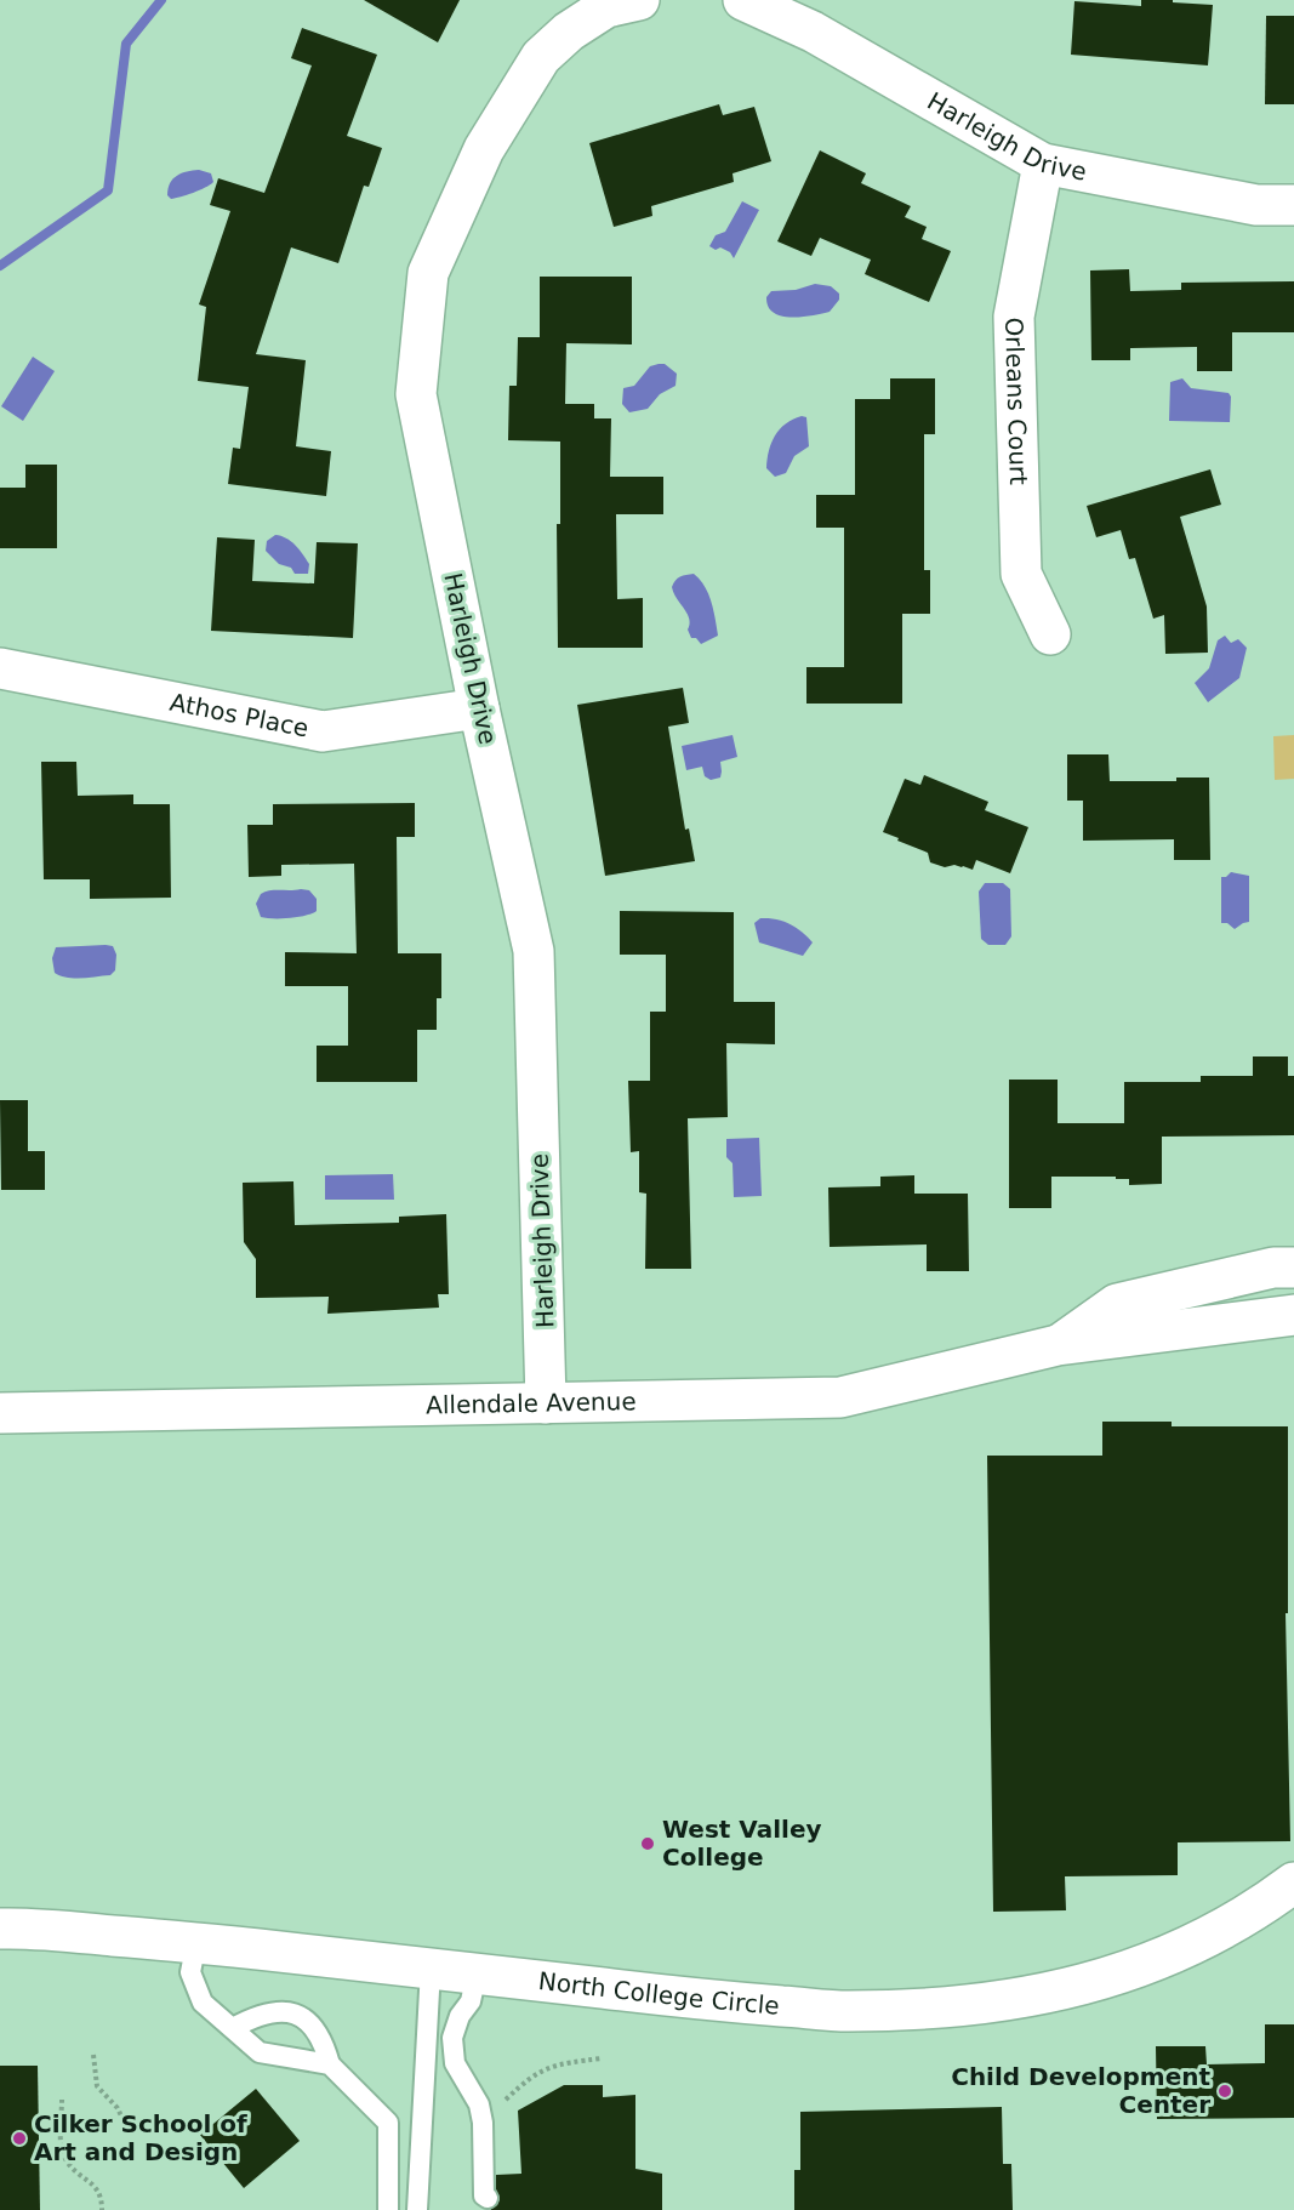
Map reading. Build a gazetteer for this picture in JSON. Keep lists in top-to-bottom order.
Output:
{
  "streets": {
    "street": [
      "Harleigh Drive",
      "Orleans Court",
      "Athos Place",
      "Allendale Avenue",
      "North College Circle"
    ]
  },
  "crossings": [
    ["Harleigh Drive", "Orleans Court"],
    ["Harleigh Drive", "Athos Place"],
    ["Harleigh Drive", "Allendale Avenue"]
  ],
  "places": ["West Valley College", "Child Development Center", "Cilker School of Art and Design"]
}
